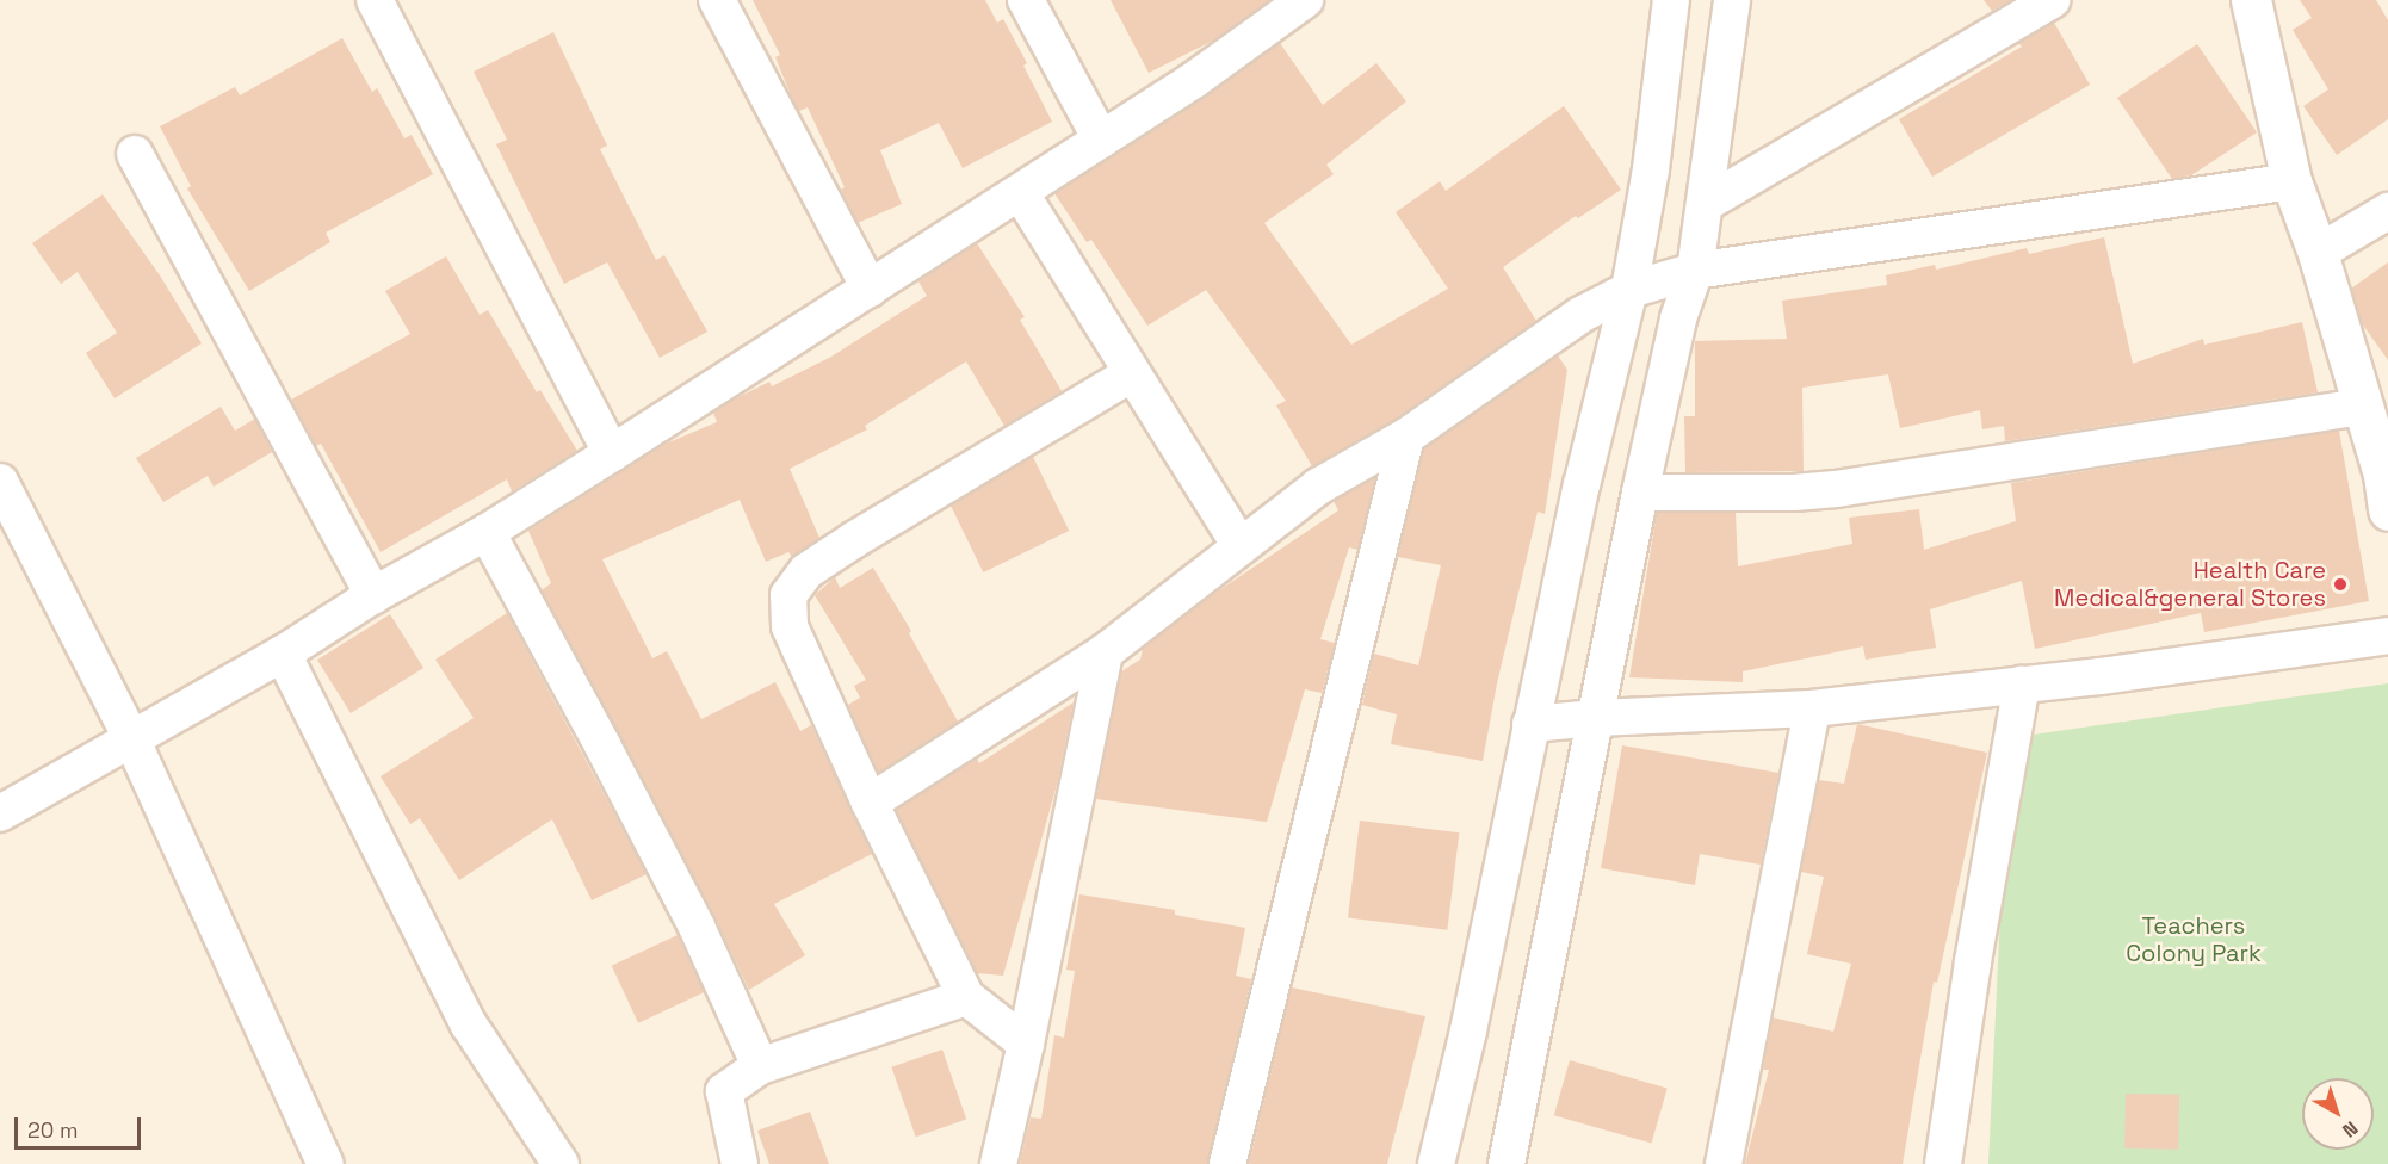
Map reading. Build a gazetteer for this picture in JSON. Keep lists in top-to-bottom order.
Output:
{
  "parks": ["Teachers Colony Park"],
  "places": ["Health Care Medical&general Stores"],
  "scale_bar": "20 m",
  "north": "bottom right"
}
